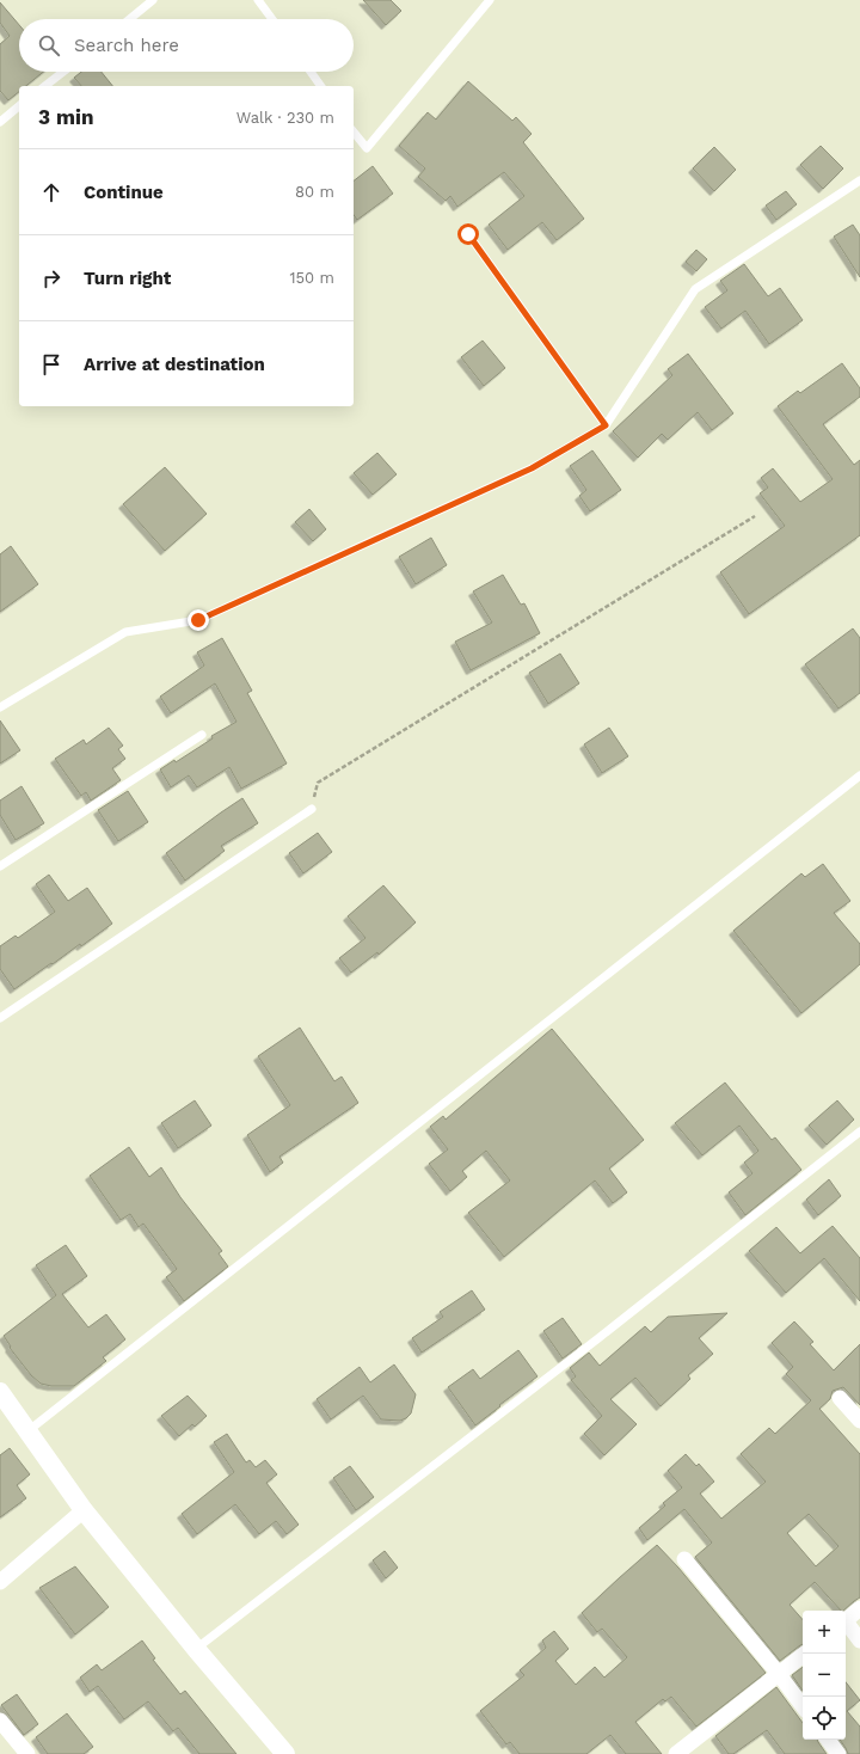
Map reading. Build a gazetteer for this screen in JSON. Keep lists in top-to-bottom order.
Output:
{
  "page": {
    "search": "Search here",
    "heading": ["3 min", "Walk · 230 m"],
    "list": [
      ["Continue", "80 m"],
      ["Turn right", "150 m"],
      "Arrive at destination"
    ],
    "map_buttons": ["+", "−"]
  }
}
